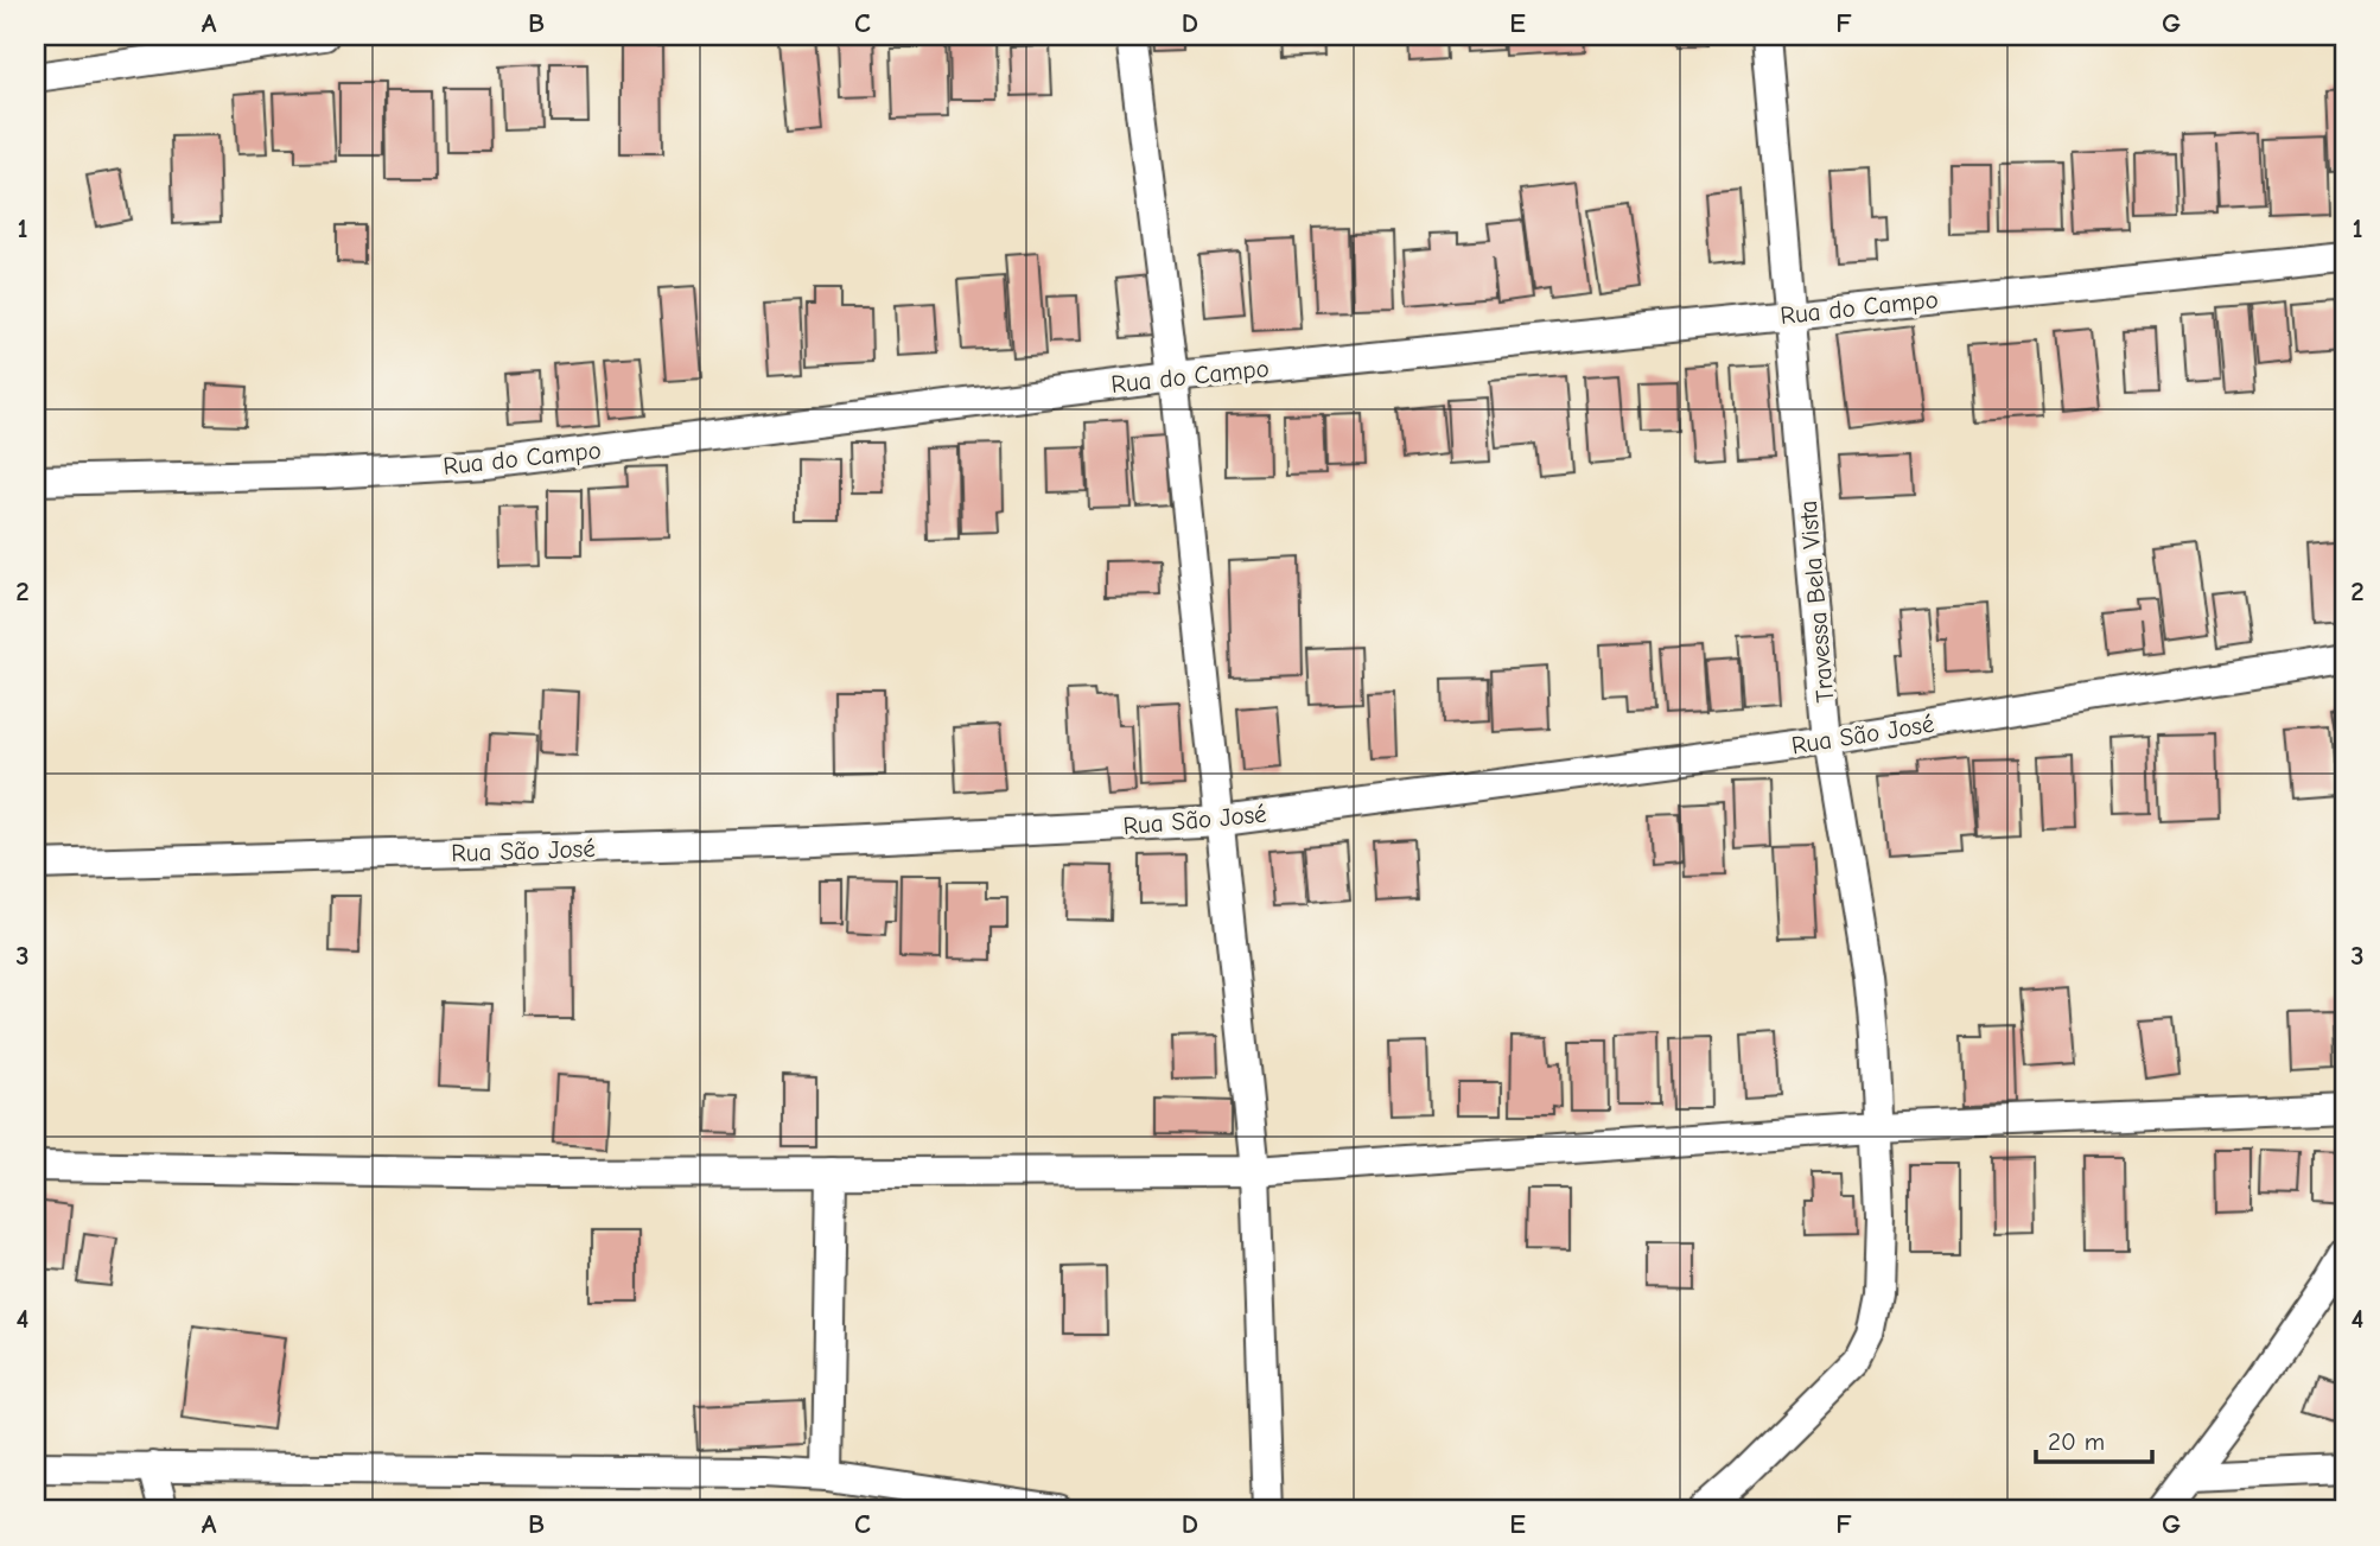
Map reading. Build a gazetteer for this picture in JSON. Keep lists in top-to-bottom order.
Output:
{
  "streets": {
    "street": ["Rua do Campo", "Travessa Bela Vista", "Rua São José"]
  },
  "crossings": [
    ["Rua do Campo", "Travessa Bela Vista"],
    ["Travessa Bela Vista", "Rua São José"]
  ],
  "scale_bar": "20 m",
  "grid": {
    "columns": [
      "A",
      "B",
      "C",
      "D",
      "E",
      "F",
      "G"
    ],
    "rows": [
      "1",
      "2",
      "3",
      "4"
    ]
  }
}
